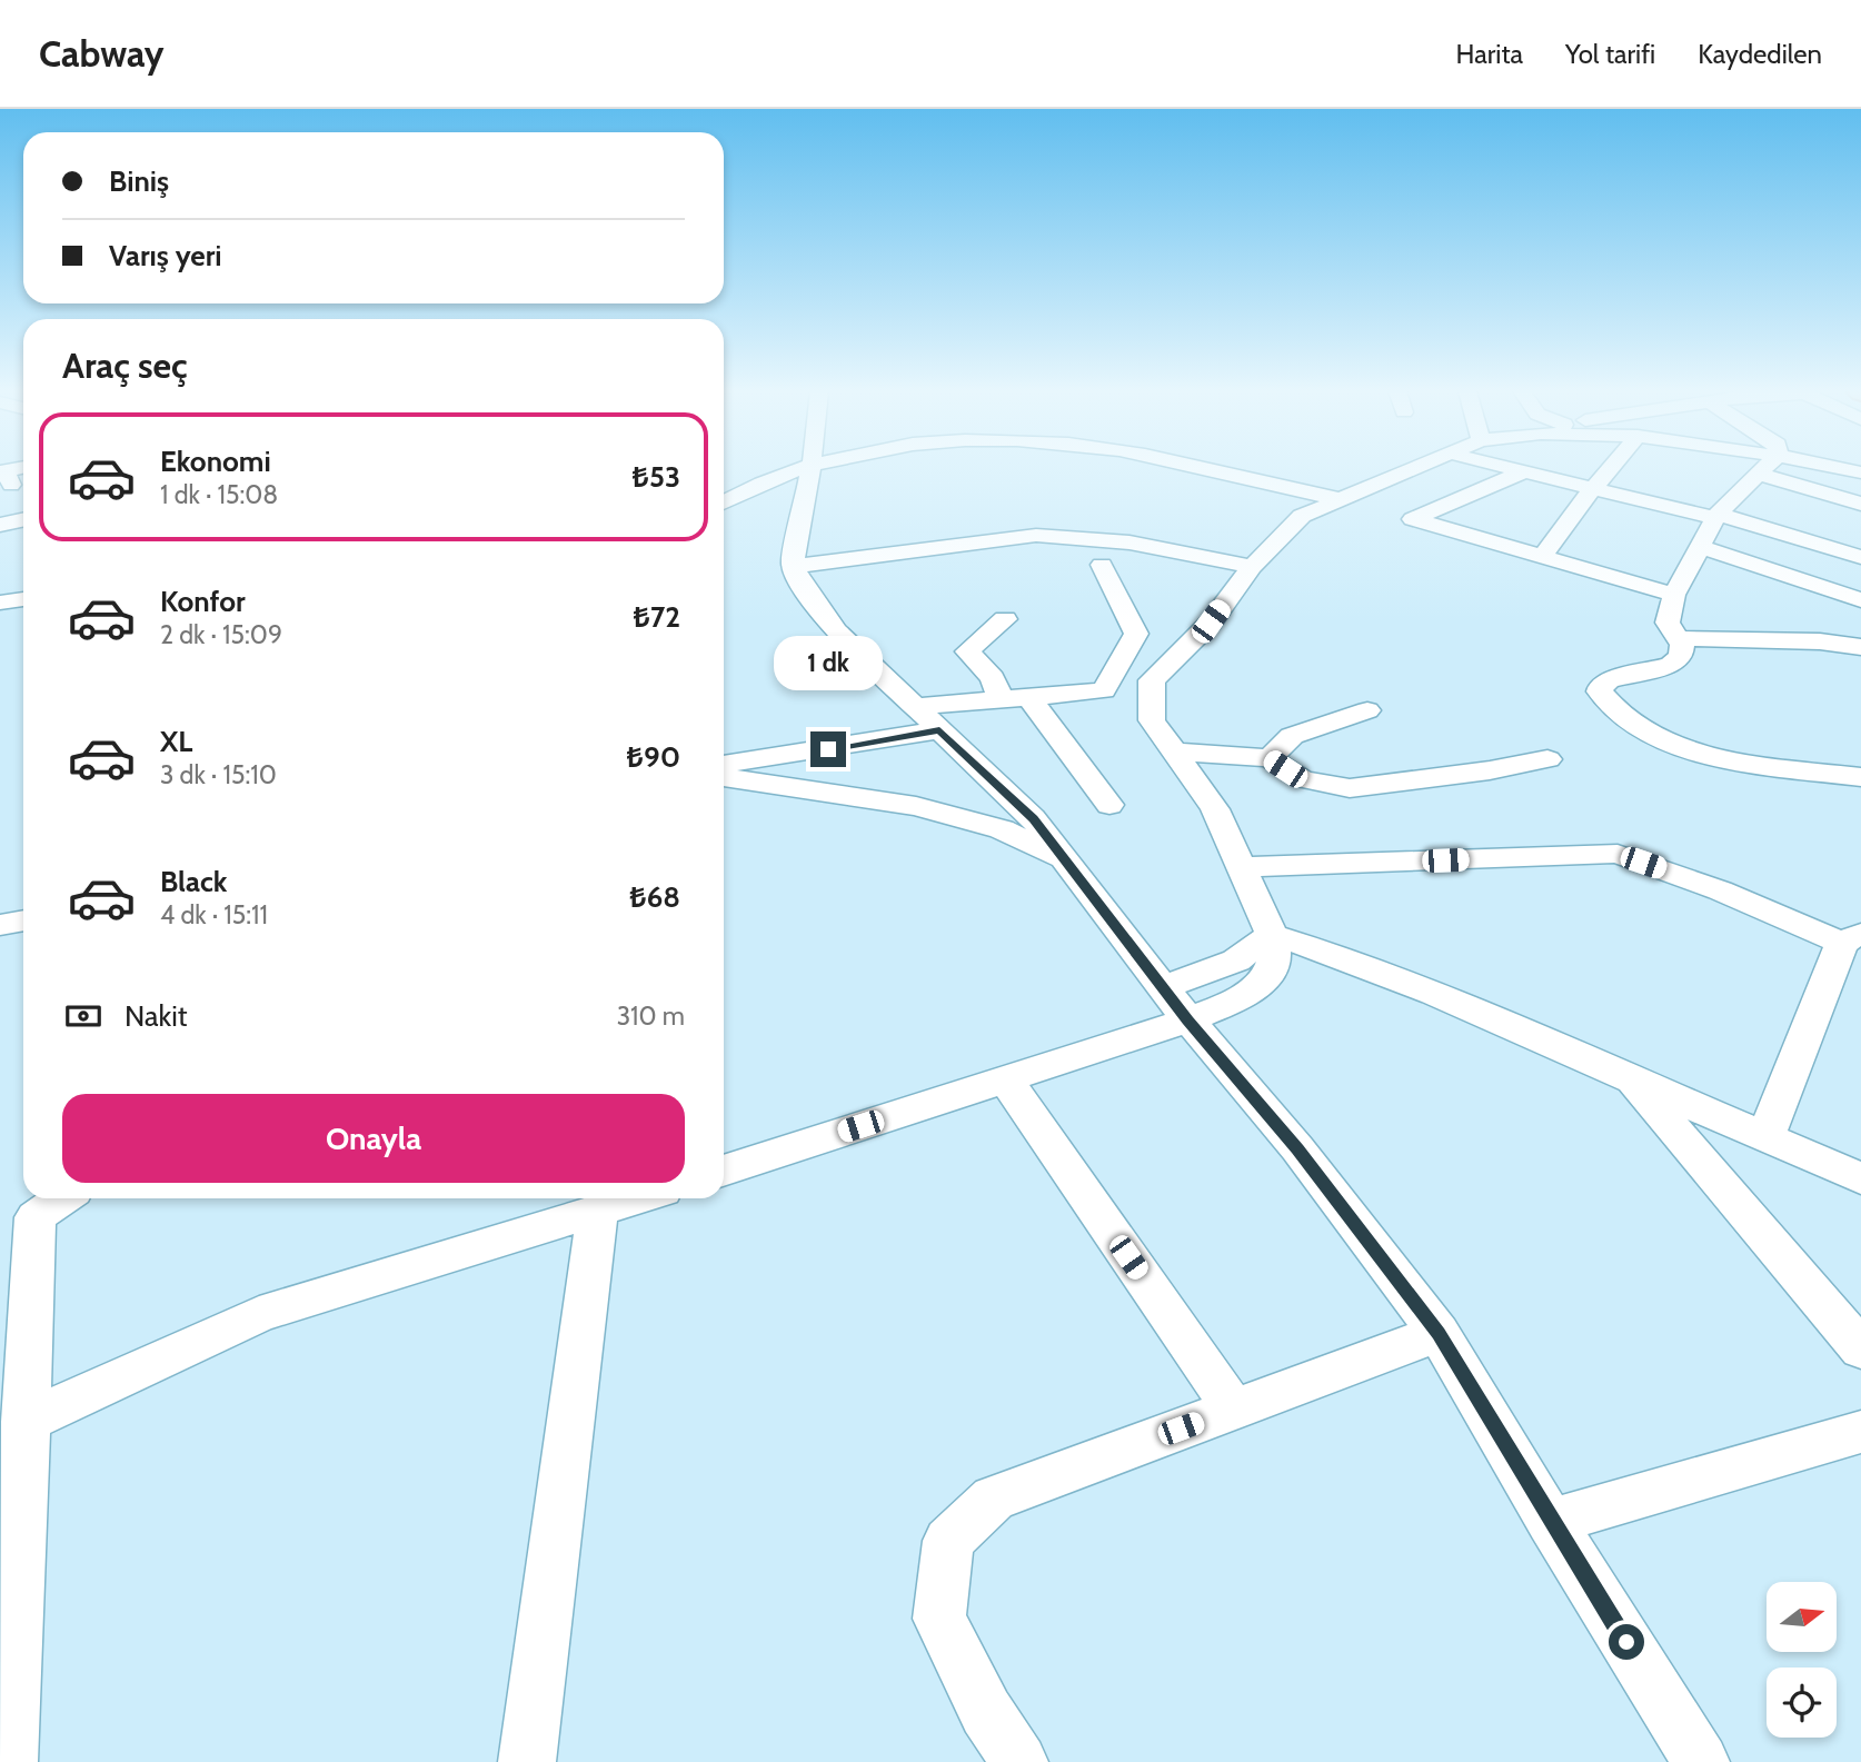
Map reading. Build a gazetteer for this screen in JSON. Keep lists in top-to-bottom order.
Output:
{
  "north": "right",
  "page": {
    "header": "Cabway",
    "nav": ["Harita", "Yol tarifi", "Kaydedilen"],
    "banner": ["Biniş", "Varış yeri"],
    "heading": "Araç seç",
    "list": [
      {
        "name": "Ekonomi",
        "note": "1 dk · 15:08",
        "value": "₺53"
      },
      {
        "name": "Konfor",
        "note": "2 dk · 15:09",
        "value": "₺72"
      },
      {
        "name": "XL",
        "note": "3 dk · 15:10",
        "value": "₺90"
      },
      {
        "name": "Black",
        "note": "4 dk · 15:11",
        "value": "₺68"
      }
    ],
    "bubble": "1 dk",
    "pay": ["Nakit", "310 m"],
    "buttons": "Onayla"
  }
}
